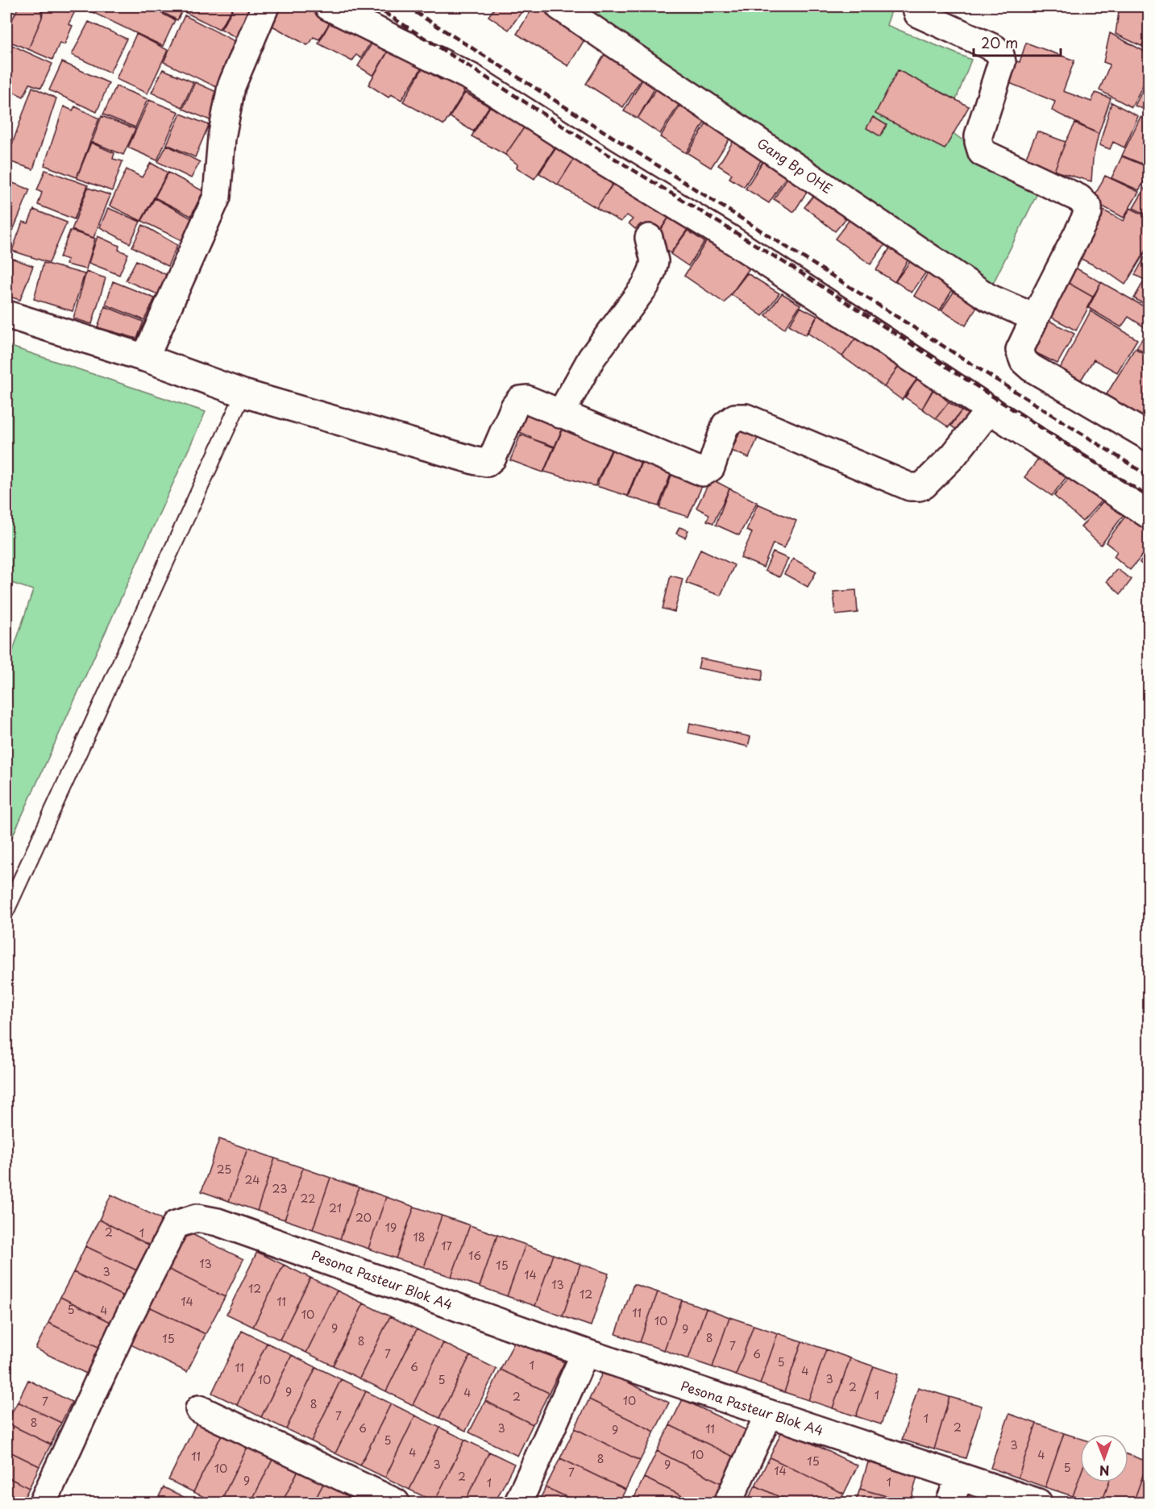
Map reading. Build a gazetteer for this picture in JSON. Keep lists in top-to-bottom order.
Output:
{
  "streets": {
    "street": ["Gang Bp OHE", "Pesona Pasteur Blok A4"]
  },
  "house_numbers": [
    "25",
    "24",
    "23",
    "22",
    "21",
    "20",
    "19",
    "2",
    "1",
    "18",
    "17",
    "16",
    "13",
    "15",
    "3",
    "14",
    "13",
    "12",
    "12",
    "14",
    "11",
    "5",
    "4",
    "11",
    "10",
    "10",
    "9",
    "9",
    "8",
    "15",
    "8",
    "7",
    "7",
    "6",
    "5",
    "1",
    "6",
    "11",
    "4",
    "3",
    "10",
    "5",
    "2",
    "9",
    "4",
    "1",
    "2",
    "10",
    "7",
    "8",
    "7",
    "1",
    "8",
    "2",
    "6",
    "3",
    "11",
    "9",
    "5",
    "3",
    "4",
    "10",
    "4",
    "11",
    "8",
    "15",
    "3",
    "9",
    "5",
    "10",
    "14",
    "7",
    "2",
    "9",
    "1",
    "1"
  ],
  "scale_bar": "20 m",
  "north": "bottom"
}
